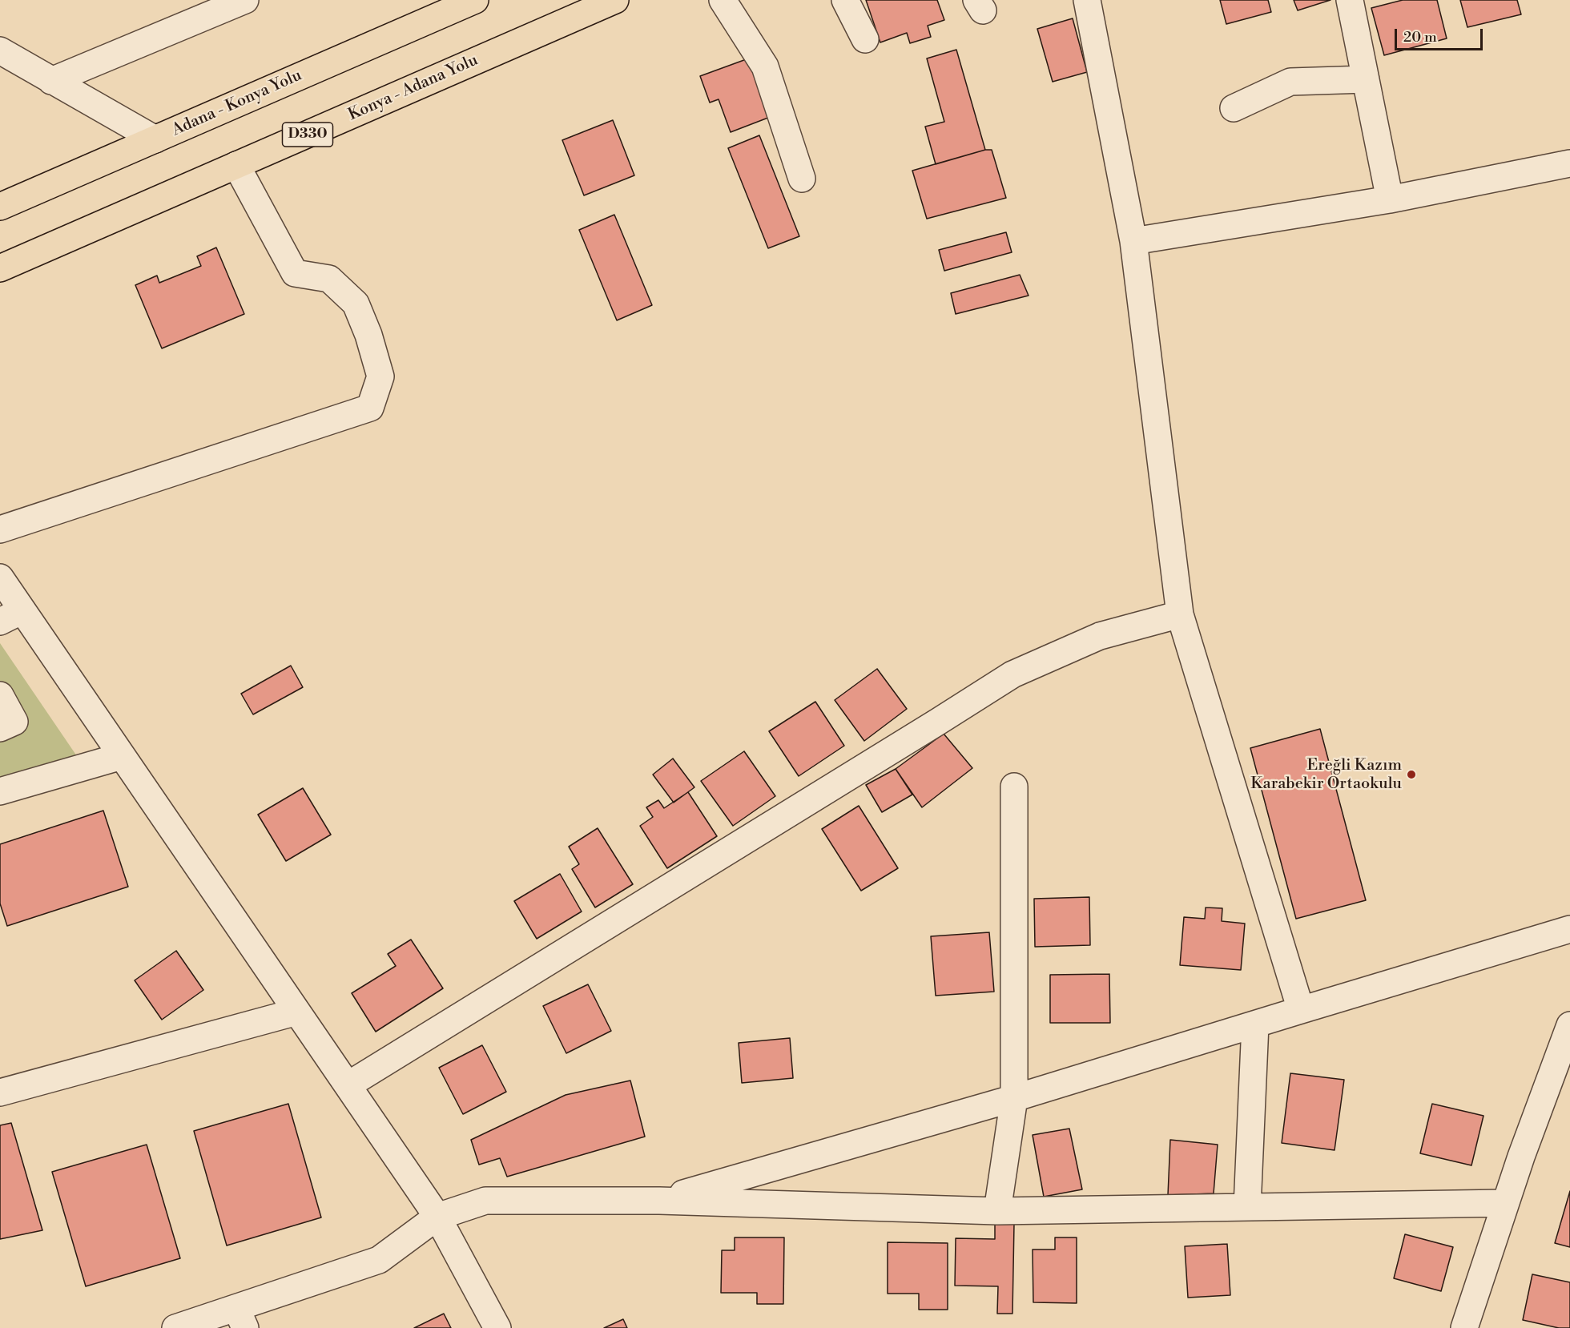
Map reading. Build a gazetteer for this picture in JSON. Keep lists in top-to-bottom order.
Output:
{
  "streets": {
    "highway": ["Konya - Adana Yolu", "Adana - Konya Yolu", "D330"]
  },
  "places": ["Ereğli Kazım Karabekir Ortaokulu"],
  "scale_bar": "20 m"
}
